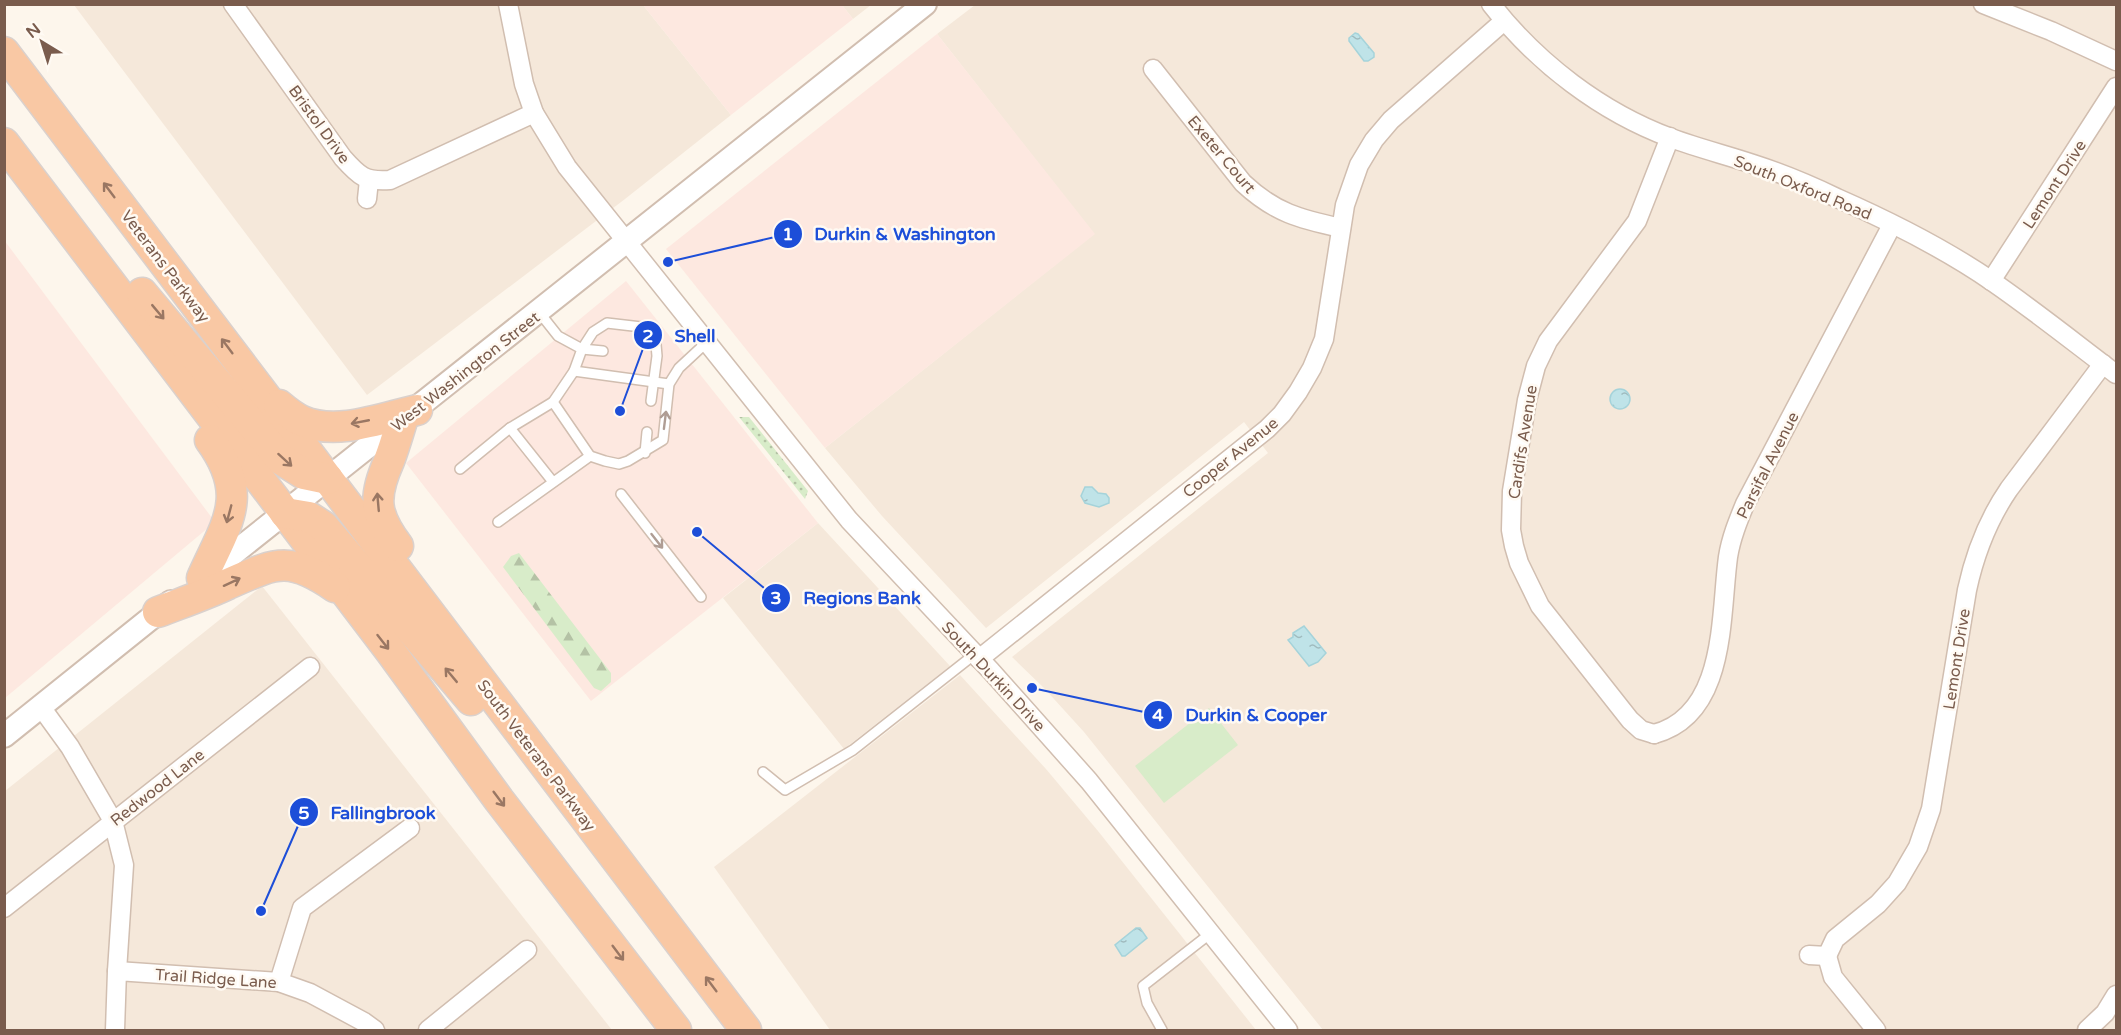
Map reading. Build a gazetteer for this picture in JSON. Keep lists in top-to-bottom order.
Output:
{
  "streets": {
    "highway": ["Veterans Parkway", "South Veterans Parkway"],
    "street": [
      "Bristol Drive",
      "Exeter Court",
      "Lemont Drive",
      "South Oxford Road",
      "West Washington Street",
      "Cardifs Avenue",
      "Cooper Avenue",
      "Parsifal Avenue",
      "South Durkin Drive",
      "Redwood Lane",
      "Trail Ridge Lane"
    ]
  },
  "crossings": [
    ["Exeter Court", "Cooper Avenue"],
    ["Lemont Drive", "South Oxford Road"],
    ["South Oxford Road", "Cardifs Avenue"],
    ["South Oxford Road", "Cooper Avenue"],
    ["South Oxford Road", "Parsifal Avenue"],
    ["Veterans Parkway", "West Washington Street"],
    ["Veterans Parkway", "South Veterans Parkway"],
    ["West Washington Street", "South Durkin Drive"],
    ["West Washington Street", "South Veterans Parkway"],
    ["Cardifs Avenue", "Parsifal Avenue"],
    ["Cooper Avenue", "South Durkin Drive"]
  ],
  "places": [
    "Durkin & Washington",
    "Shell",
    "Regions Bank",
    "Durkin & Cooper",
    "Fallingbrook"
  ],
  "north": "top left"
}
